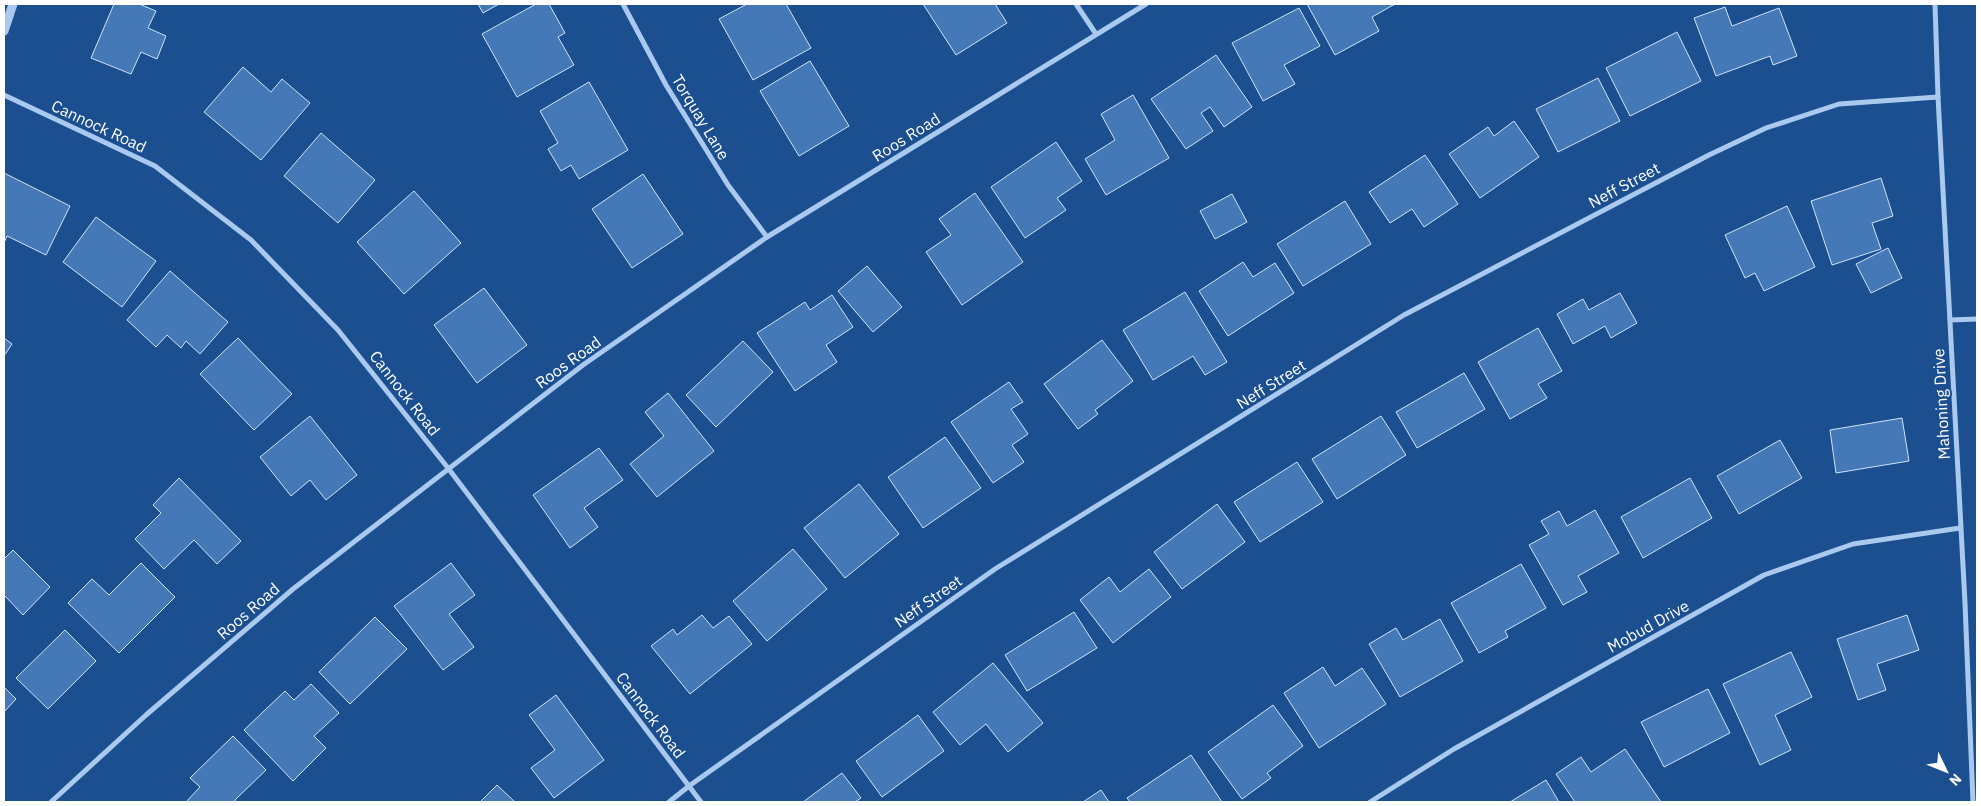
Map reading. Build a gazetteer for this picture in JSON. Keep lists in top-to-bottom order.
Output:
{
  "streets": {
    "street": [
      "Torquay Lane",
      "Cannock Road",
      "Roos Road",
      "Neff Street",
      "Mahoning Drive",
      "Mobud Drive"
    ]
  },
  "crossings": [
    ["Torquay Lane", "Roos Road"],
    ["Cannock Road", "Roos Road"],
    ["Cannock Road", "Neff Street"],
    ["Neff Street", "Mahoning Drive"],
    ["Mahoning Drive", "Mobud Drive"]
  ],
  "north": "bottom right"
}
